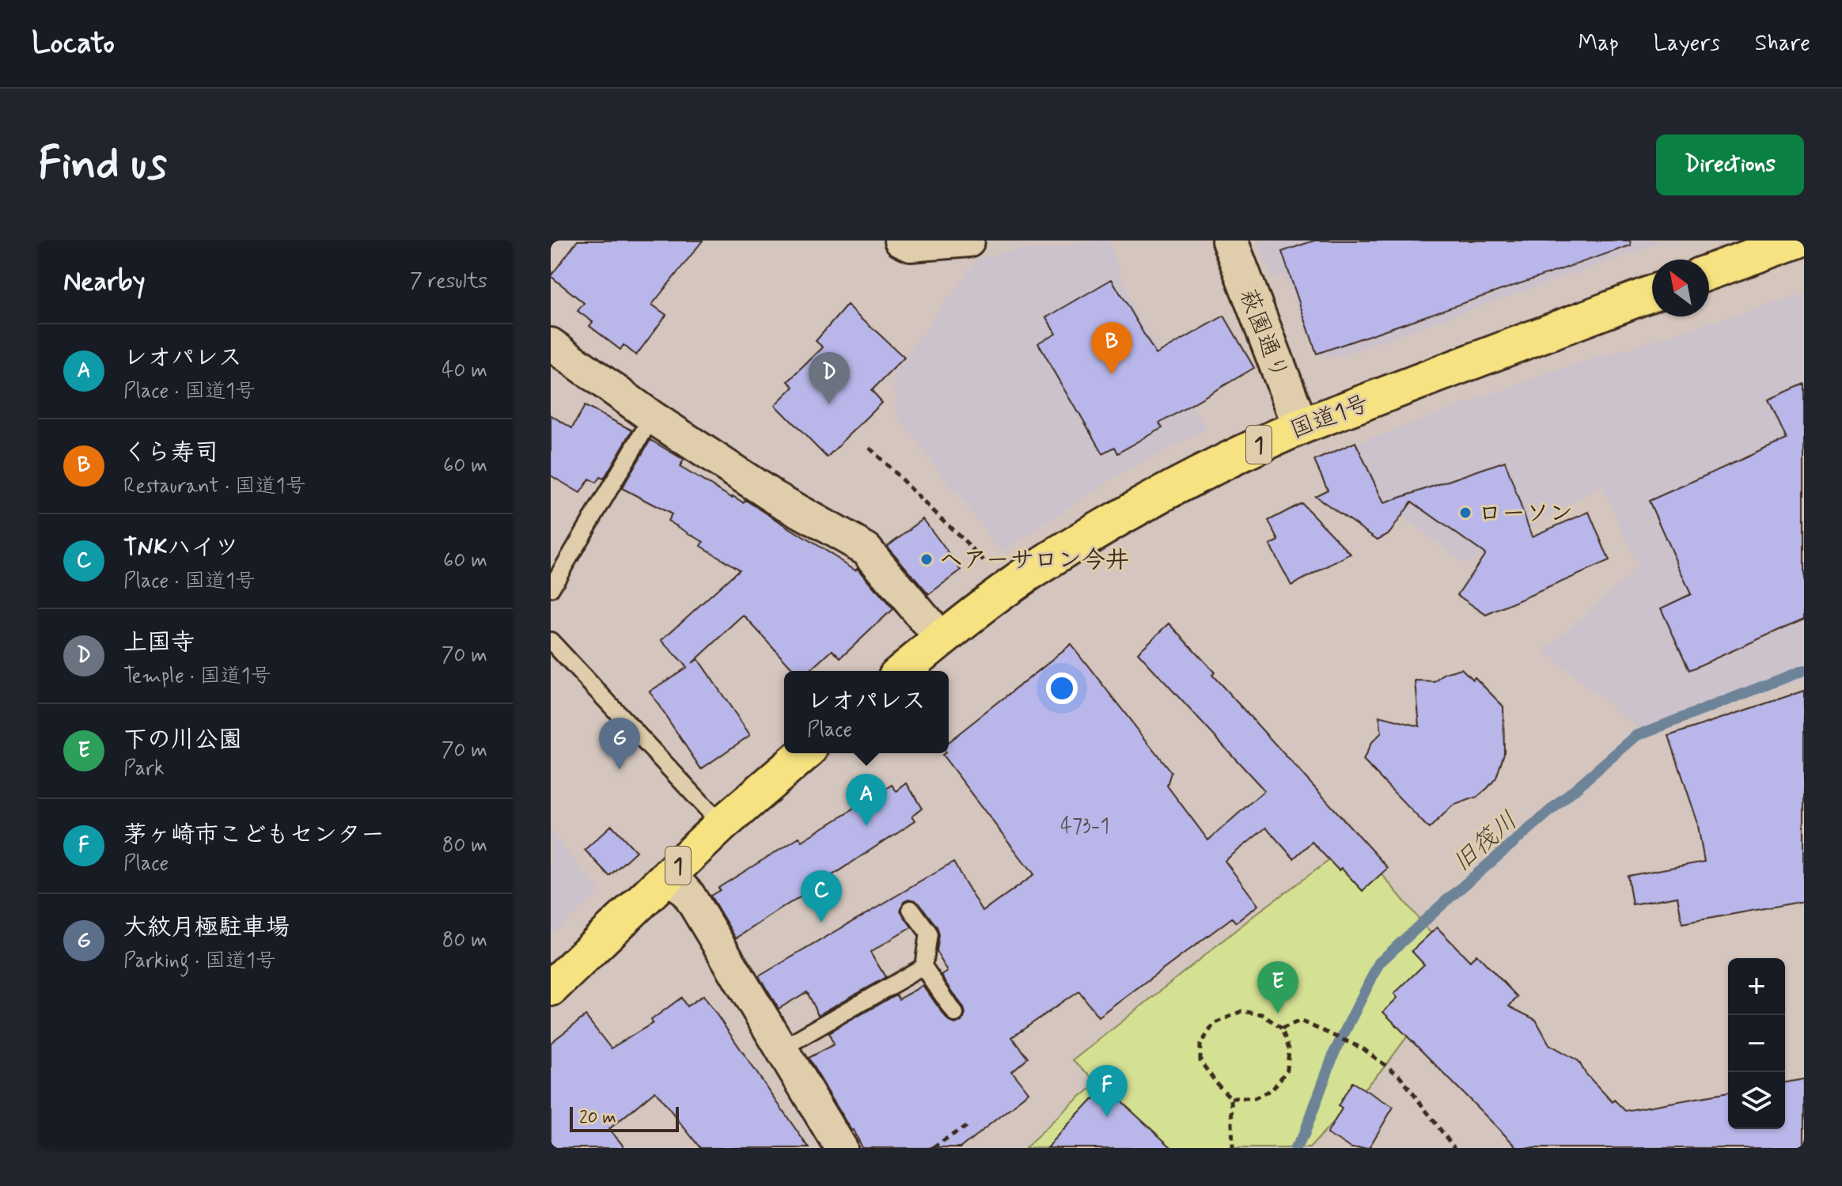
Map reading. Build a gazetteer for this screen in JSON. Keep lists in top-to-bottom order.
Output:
{
  "streets": {
    "highway": ["国道1号", "1"],
    "street": ["萩園通り"]
  },
  "crossings": [
    ["萩園通り", "国道1号"]
  ],
  "water": ["旧筏川"],
  "places": ["ローソン", "ヘアーサロン今井"],
  "house_numbers": ["473-1"],
  "scale_bar": "20 m",
  "north": "top left",
  "page": {
    "header": "Locato",
    "nav": ["Map", "Layers", "Share"],
    "buttons": "Directions",
    "title": "Find us",
    "heading": ["Nearby", "7 results"],
    "pins": [
      "B",
      "D",
      "G",
      "A",
      "C",
      "E",
      "F"
    ],
    "list": [
      {
        "mark": "A",
        "name": "レオパレス",
        "note": "Place · 国道1号",
        "value": "40 m"
      },
      {
        "mark": "B",
        "name": "くら寿司",
        "note": "Restaurant · 国道1号",
        "value": "60 m"
      },
      {
        "mark": "C",
        "name": "TNKハイツ",
        "note": "Place · 国道1号",
        "value": "60 m"
      },
      {
        "mark": "D",
        "name": "上国寺",
        "note": "Temple · 国道1号",
        "value": "70 m"
      },
      {
        "mark": "E",
        "name": "下の川公園",
        "note": "Park",
        "value": "70 m"
      },
      {
        "mark": "F",
        "name": "茅ヶ崎市こどもセンター",
        "note": "Place",
        "value": "80 m"
      },
      {
        "mark": "G",
        "name": "大紋月極駐車場",
        "note": "Parking · 国道1号",
        "value": "80 m"
      }
    ],
    "popup": ["レオパレス", "Place"],
    "map_buttons": ["+", "−"],
    "scale": "20 m"
  }
}
